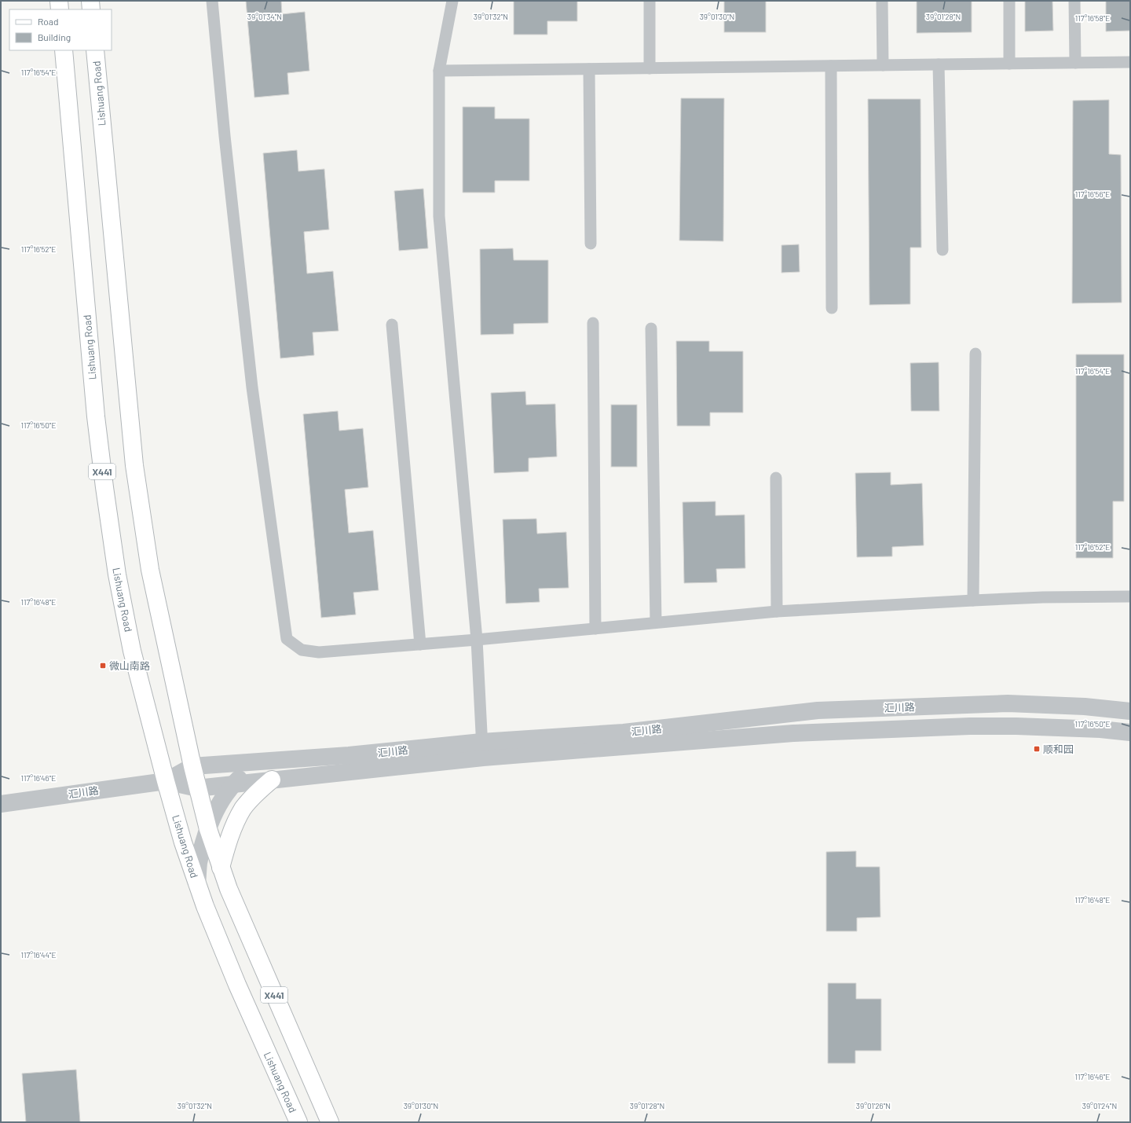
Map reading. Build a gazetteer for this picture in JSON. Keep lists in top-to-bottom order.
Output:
{
  "streets": {
    "main road": ["Lishuang Road", "X441"],
    "street": ["汇川路"]
  },
  "crossings": [
    ["Lishuang Road", "汇川路"]
  ],
  "places": {
    "transit": ["微山南路", "顺和园"]
  },
  "legend": ["Road", "Building"],
  "coordinates": [
    "39°01'34\"N",
    "39°01'32\"N",
    "39°01'30\"N",
    "39°01'28\"N",
    "117°16'58\"E",
    "117°16'54\"E",
    "117°16'56\"E",
    "117°16'52\"E",
    "117°16'50\"E",
    "117°16'48\"E",
    "117°16'46\"E",
    "117°16'44\"E",
    "39°01'26\"N",
    "39°01'24\"N"
  ]
}
